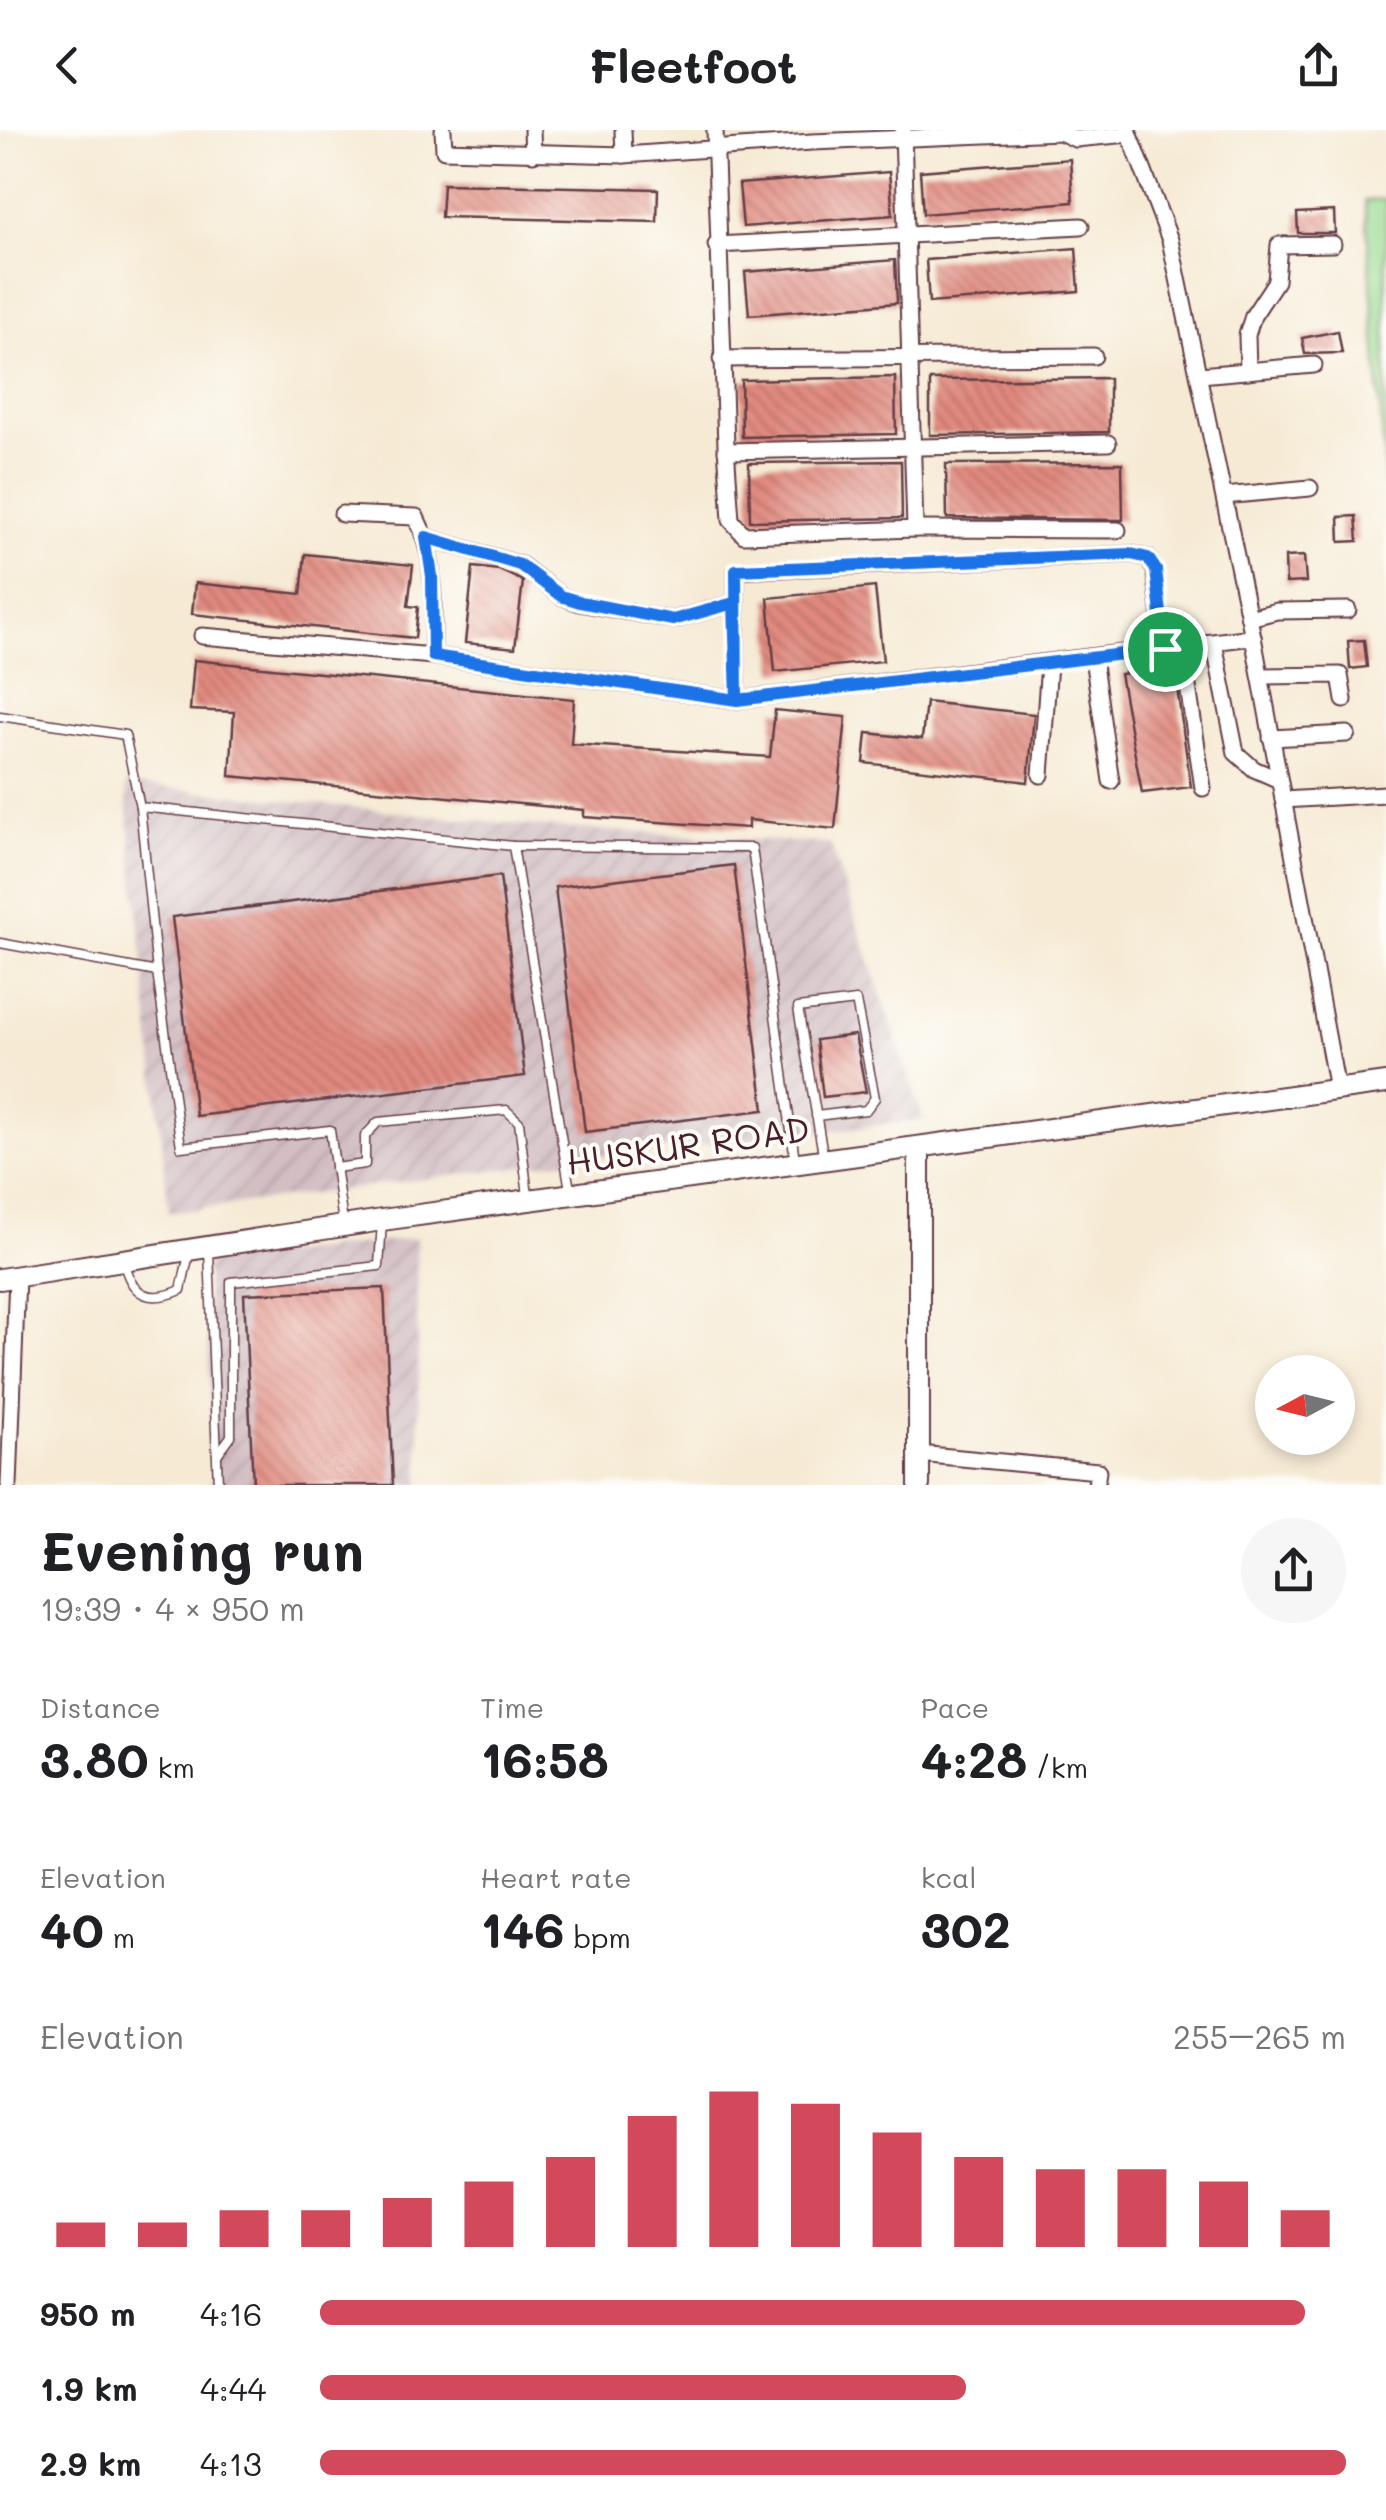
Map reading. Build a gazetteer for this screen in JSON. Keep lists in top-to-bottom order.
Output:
{
  "streets": {
    "street": ["HUSKUR ROAD"]
  },
  "north": "left",
  "page": {
    "header": "Fleetfoot",
    "heading": ["Evening run", "19:39 · 4 × 950 m"],
    "stats": [
      ["Distance", "3.80 km"],
      ["Time", "16:58"],
      ["Pace", "4:28 /km"],
      ["Elevation", "40 m"],
      ["Heart rate", "146 bpm"],
      ["kcal", "302"]
    ],
    "chart": ["Elevation", "255–265 m"],
    "list": [
      {
        "name": "950 m",
        "note": "4:16"
      },
      {
        "name": "1.9 km",
        "note": "4:44"
      },
      {
        "name": "2.9 km",
        "note": "4:13"
      }
    ]
  }
}
